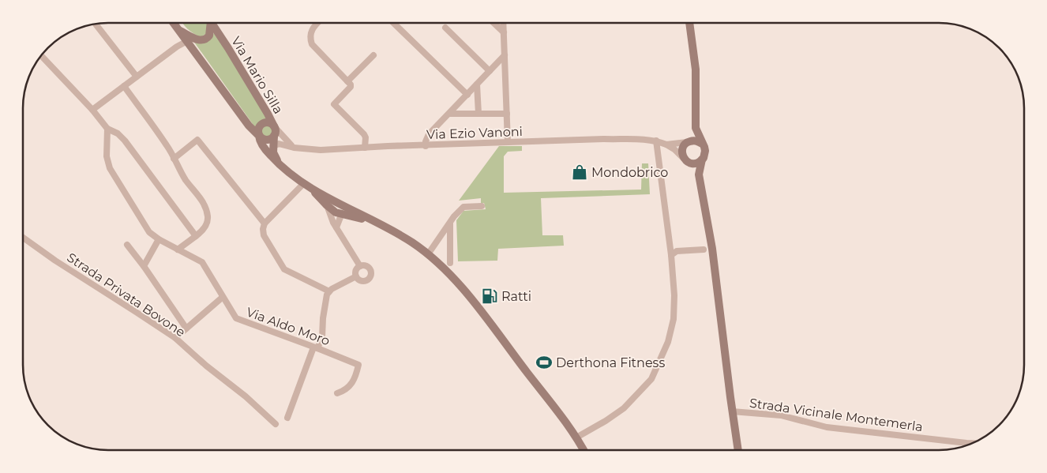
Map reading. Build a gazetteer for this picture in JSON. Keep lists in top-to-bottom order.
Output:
{
  "streets": {
    "street": [
      "Via Mario Silla",
      "Via Ezio Vanoni",
      "Strada Privata Bovone",
      "Via Aldo Moro",
      "Strada Vicinale Montemerla"
    ]
  },
  "places": {
    "shop": ["Mondobrico"],
    "fuel station": ["Ratti"],
    "sports": ["Derthona Fitness"]
  }
}
